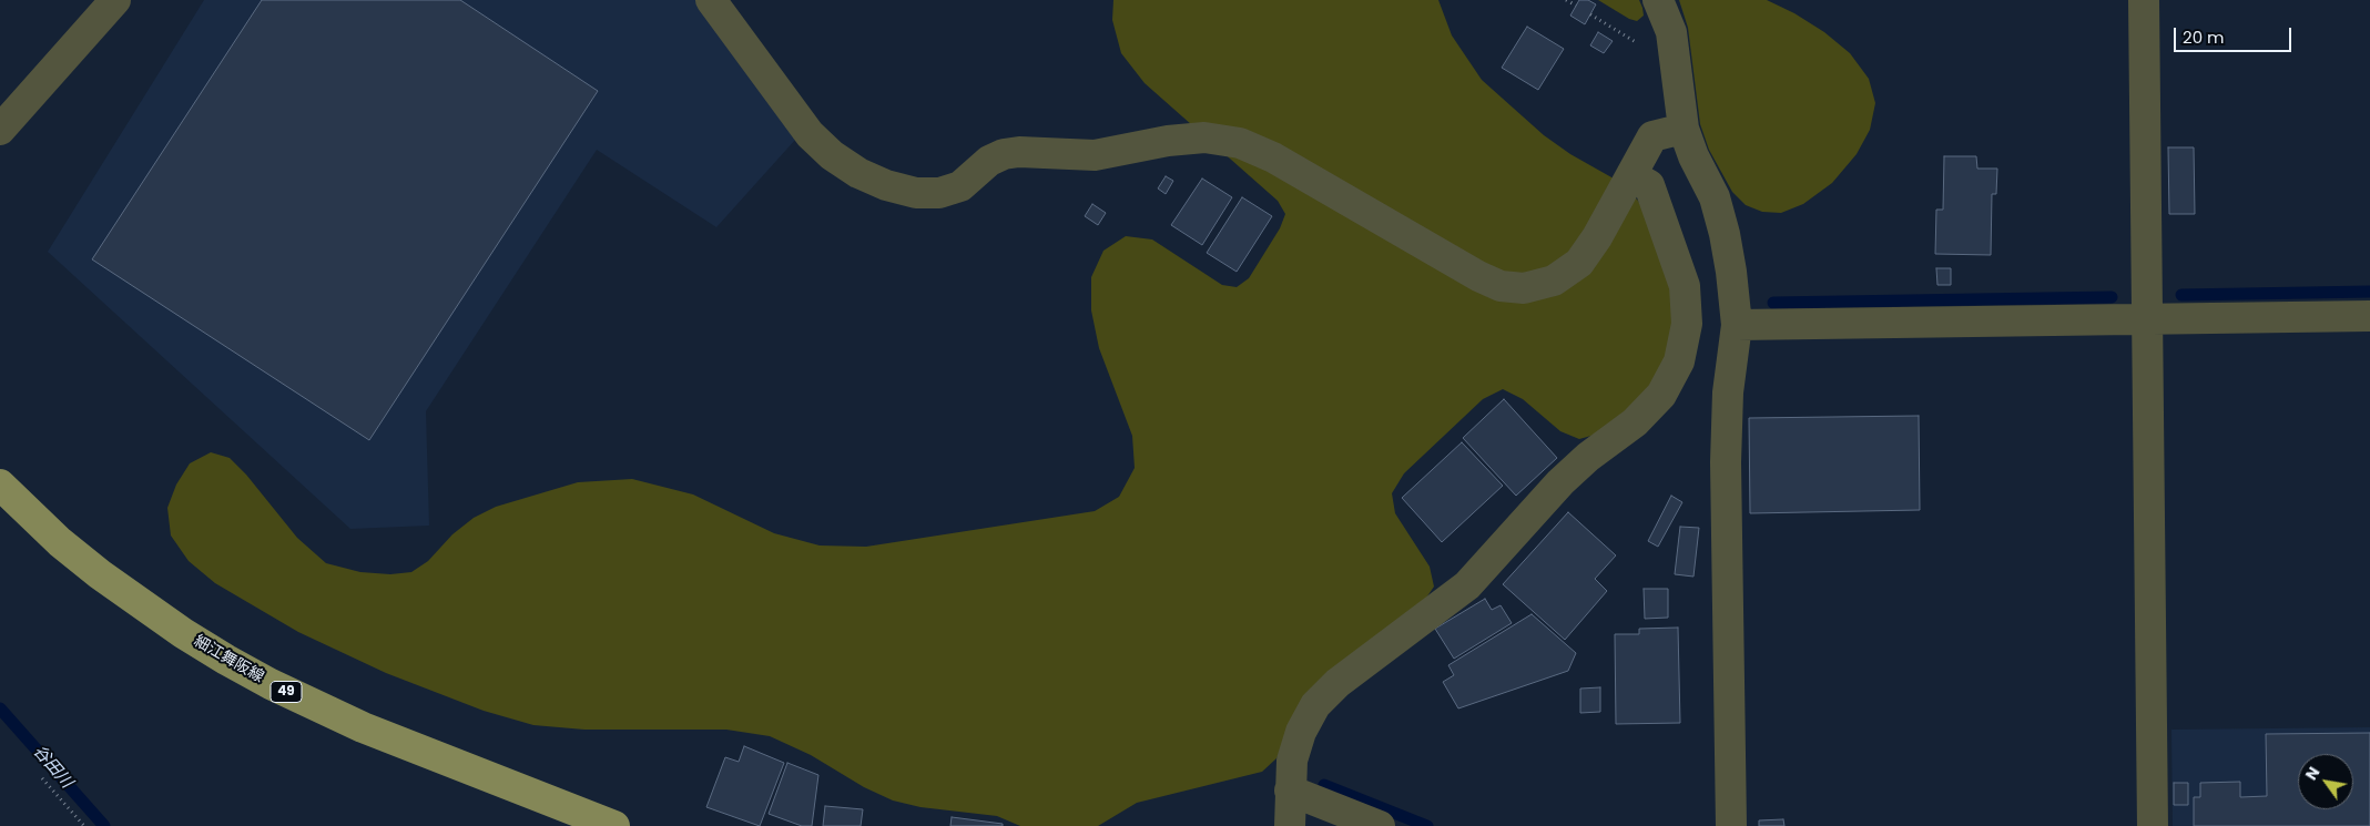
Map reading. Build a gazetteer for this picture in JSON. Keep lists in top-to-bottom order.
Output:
{
  "streets": {
    "main road": ["細江舞阪線", "49"]
  },
  "water": ["谷田川"],
  "scale_bar": "20 m",
  "north": "top left"
}
